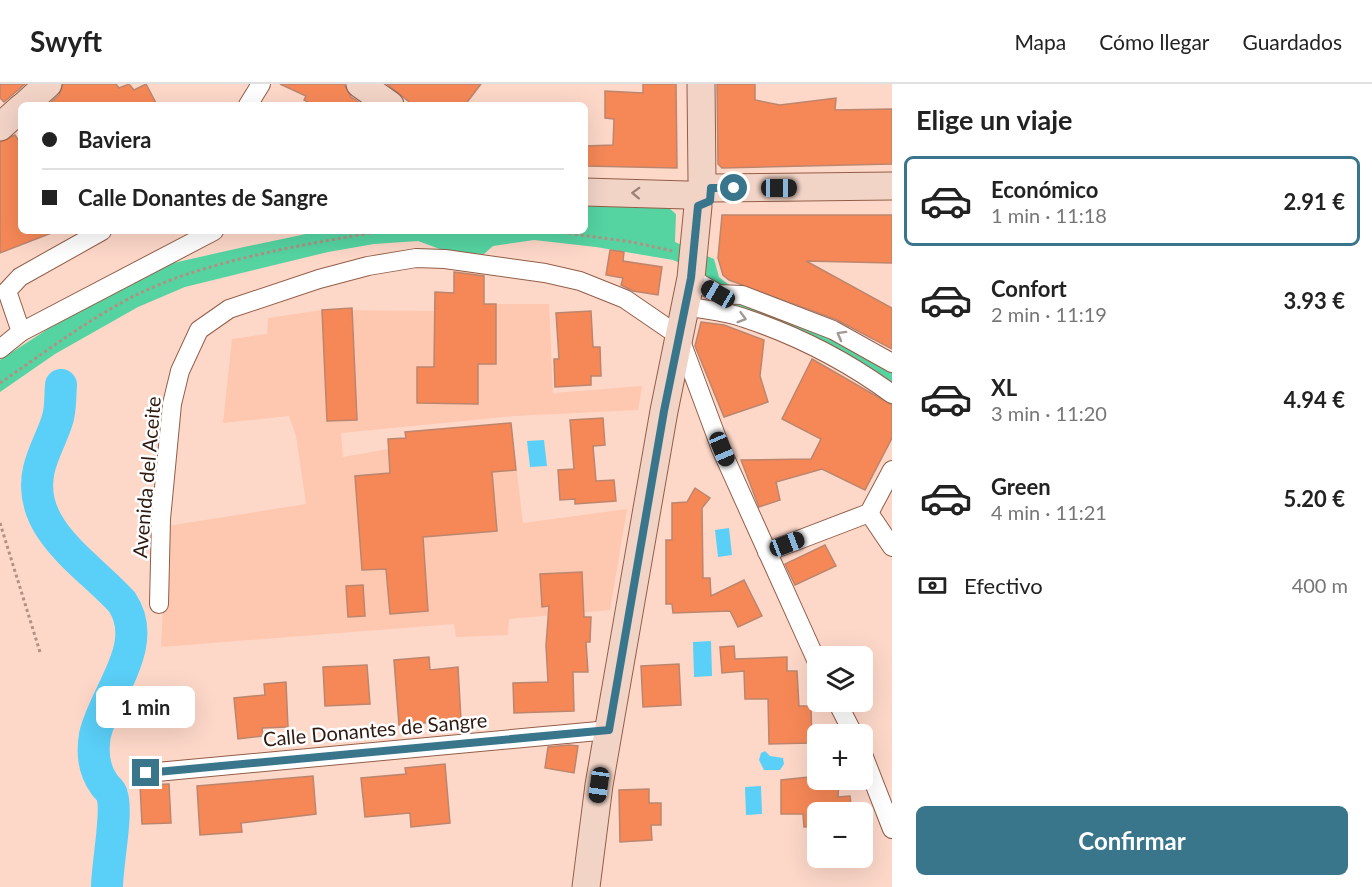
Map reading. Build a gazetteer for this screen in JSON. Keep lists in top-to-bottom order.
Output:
{
  "streets": {
    "street": ["Avenida del Aceite", "Calle Donantes de Sangre"]
  },
  "page": {
    "header": "Swyft",
    "nav": ["Mapa", "Cómo llegar", "Guardados"],
    "heading": "Elige un viaje",
    "banner": ["Baviera", "Calle Donantes de Sangre"],
    "list": [
      {
        "name": "Económico",
        "note": "1 min · 11:18",
        "value": "2.91 €"
      },
      {
        "name": "Confort",
        "note": "2 min · 11:19",
        "value": "3.93 €"
      },
      {
        "name": "XL",
        "note": "3 min · 11:20",
        "value": "4.94 €"
      },
      {
        "name": "Green",
        "note": "4 min · 11:21",
        "value": "5.20 €"
      }
    ],
    "pay": ["Efectivo", "400 m"],
    "map_buttons": ["+", "−"],
    "bubble": "1 min",
    "buttons": "Confirmar"
  }
}
